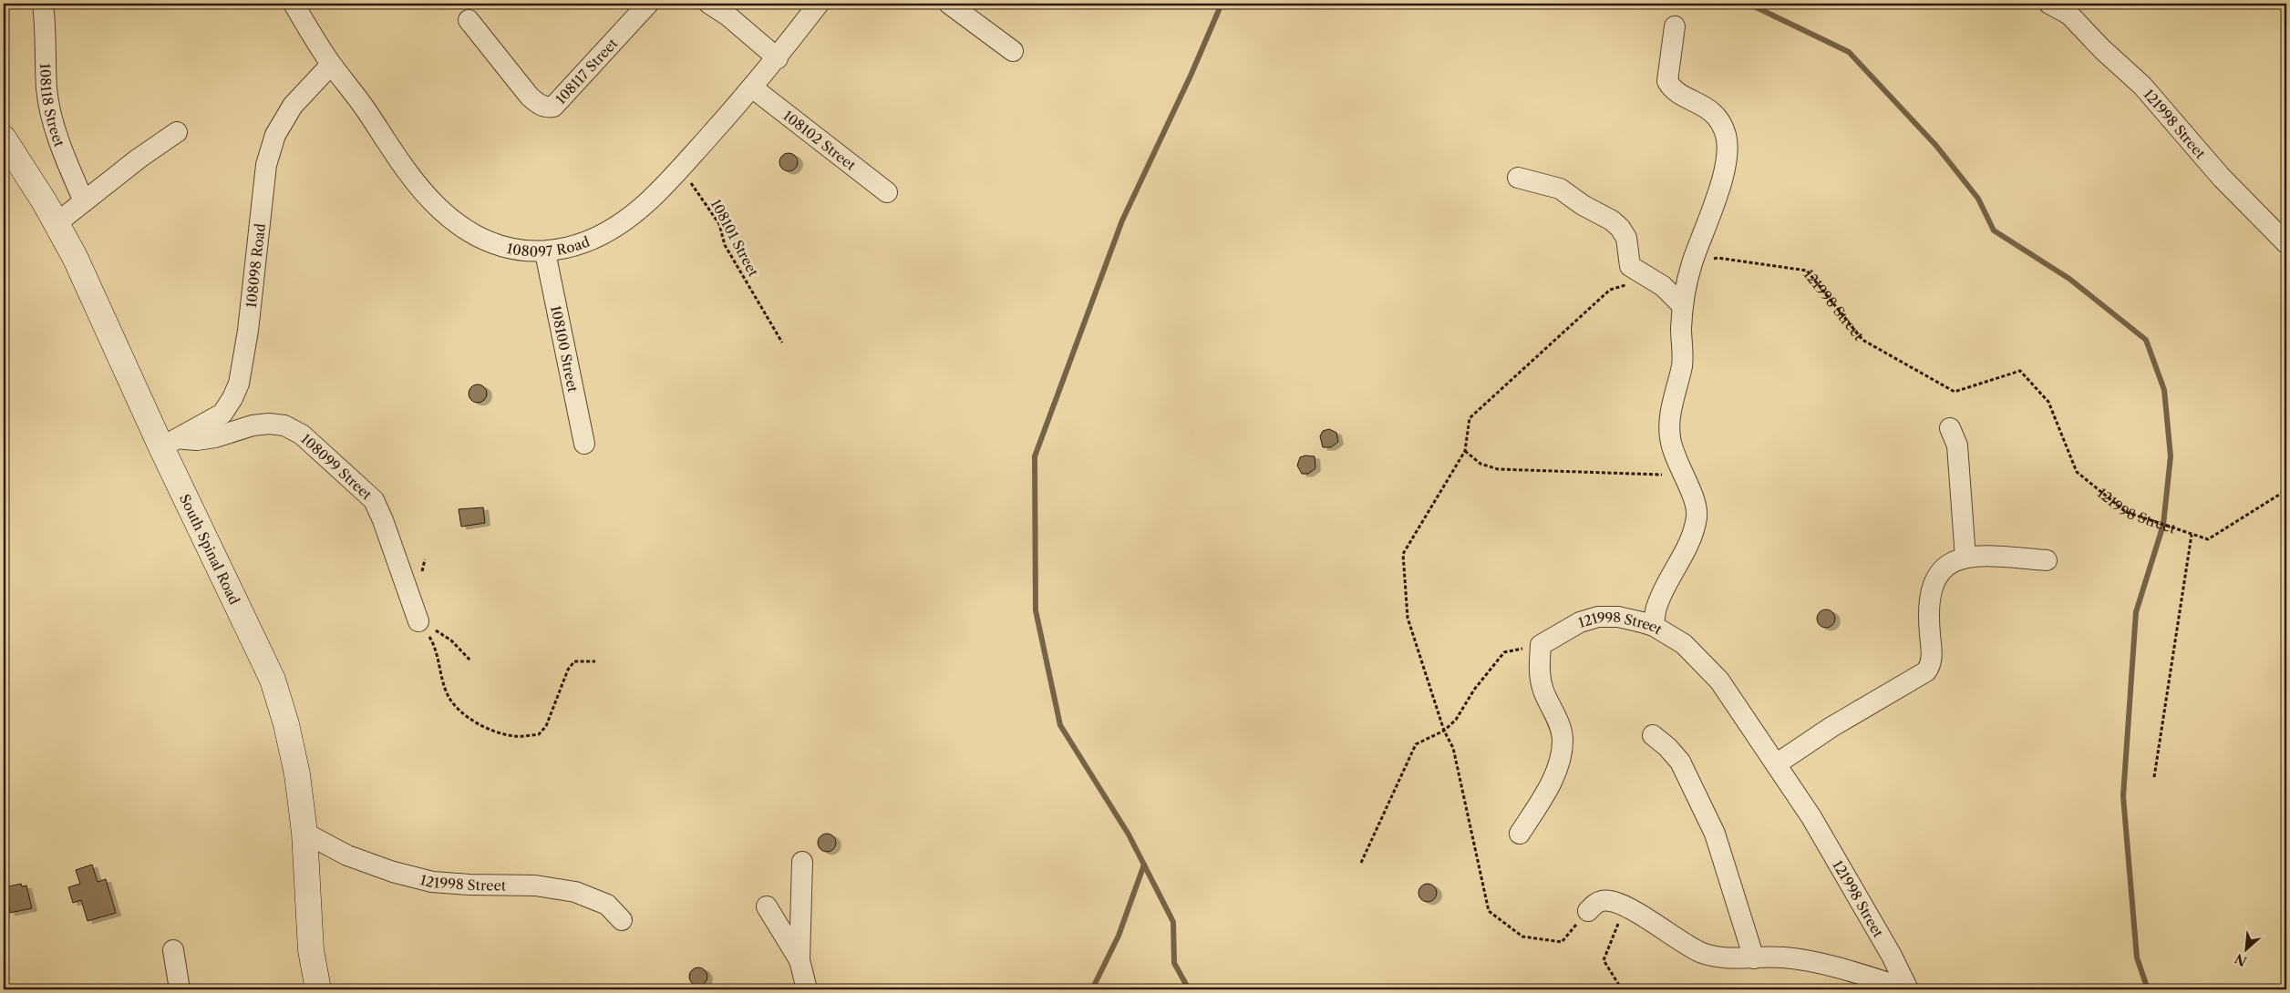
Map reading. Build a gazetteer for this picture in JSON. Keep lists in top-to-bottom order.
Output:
{
  "streets": {
    "street": [
      "108117 Street",
      "108118 Street",
      "121998 Street",
      "108102 Street",
      "108097 Road",
      "108098 Road",
      "108100 Street",
      "108099 Street",
      "South Spinal Road"
    ],
    "path": ["108101 Street"]
  },
  "crossings": [
    ["121998 Street", "South Spinal Road"],
    ["108102 Street", "108097 Road"],
    ["108101 Street", "108097 Road"],
    ["108097 Road", "108098 Road"],
    ["108097 Road", "108100 Street"],
    ["108098 Road", "108099 Street"],
    ["108098 Road", "South Spinal Road"],
    ["108099 Street", "South Spinal Road"]
  ],
  "north": "bottom left"
}
